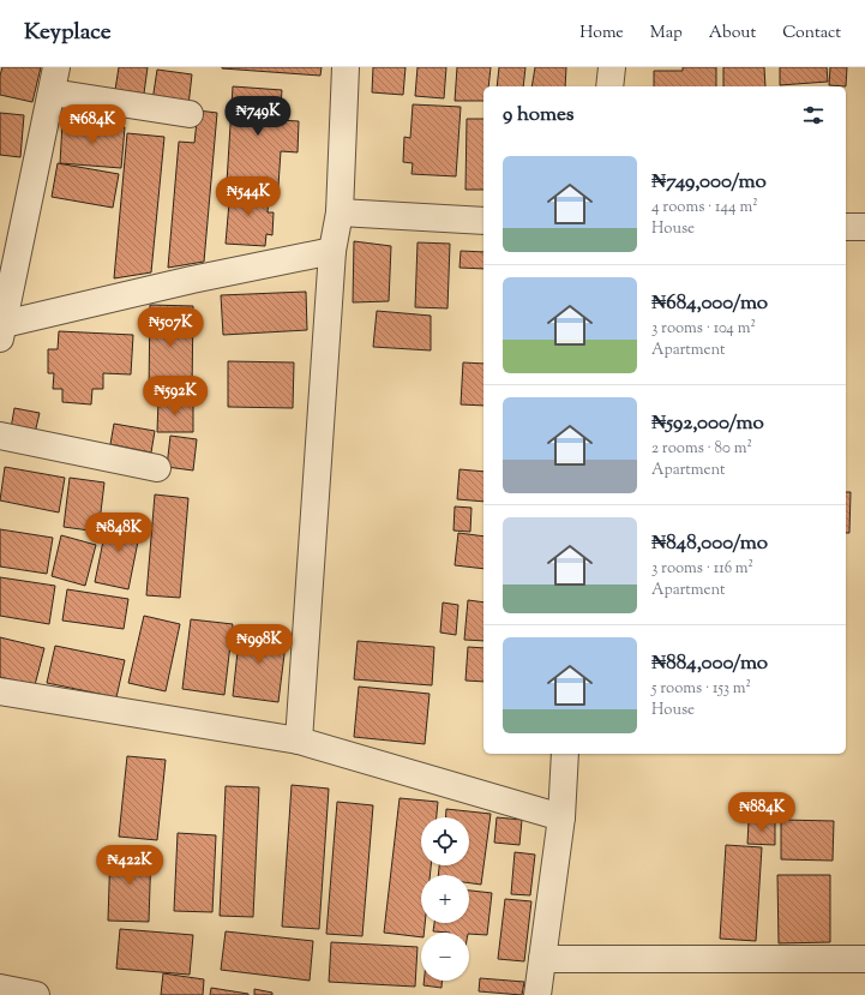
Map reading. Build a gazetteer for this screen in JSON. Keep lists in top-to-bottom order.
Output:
{
  "page": {
    "header": "Keyplace",
    "nav": [
      "Home",
      "Map",
      "About",
      "Contact"
    ],
    "heading": "9 homes",
    "price": [
      "₦749K",
      "₦684K",
      "₦544K",
      "₦507K",
      "₦592K",
      "₦848K",
      "₦998K",
      "₦884K",
      "₦422K"
    ],
    "list": [
      {
        "name": "₦749,000/mo",
        "note": "4 rooms · 144 m² · House"
      },
      {
        "name": "₦684,000/mo",
        "note": "3 rooms · 104 m² · Apartment"
      },
      {
        "name": "₦592,000/mo",
        "note": "2 rooms · 80 m² · Apartment"
      },
      {
        "name": "₦848,000/mo",
        "note": "3 rooms · 116 m² · Apartment"
      },
      {
        "name": "₦884,000/mo",
        "note": "5 rooms · 153 m² · House"
      }
    ],
    "map_buttons": ["+", "−"]
  }
}
